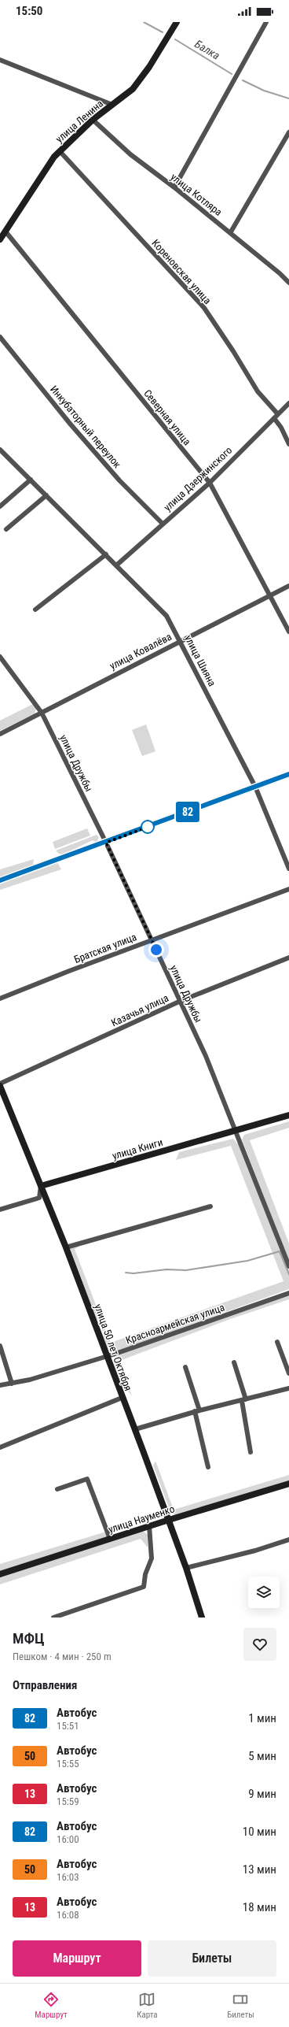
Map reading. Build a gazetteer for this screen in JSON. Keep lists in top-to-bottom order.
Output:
{
  "streets": {
    "main road": [
      "улица Ленина",
      "улица Книги",
      "улица 50 лет Октября",
      "улица Науменко"
    ],
    "street": [
      "улица Котляра",
      "Кореновская улица",
      "Северная улица",
      "Инкубаторный переулок",
      "улица Дзержинского",
      "улица Ковалёва",
      "улица Шияна",
      "улица Дружбы",
      "Братская улица",
      "Казачья улица",
      "Красноармейская улица"
    ]
  },
  "crossings": [
    ["улица Ленина", "улица Котляра"],
    ["улица Ленина", "Кореновская улица"],
    ["улица Ленина", "Северная улица"],
    ["Кореновская улица", "улица Дзержинского"],
    ["Северная улица", "улица Дзержинского"],
    ["Северная улица", "улица Ковалёва"],
    ["Инкубаторный переулок", "улица Дзержинского"],
    ["улица Дзержинского", "улица Шияна"],
    ["улица Ковалёва", "улица Шияна"],
    ["улица Ковалёва", "улица Дружбы"],
    ["улица Дружбы", "Братская улица"],
    ["улица Дружбы", "Казачья улица"],
    ["улица Дружбы", "улица Книги"],
    ["Казачья улица", "улица 50 лет Октября"],
    ["улица Книги", "улица 50 лет Октября"],
    ["Красноармейская улица", "улица 50 лет Октября"],
    ["улица 50 лет Октября", "улица Науменко"]
  ],
  "water": ["Балка"],
  "lines": ["bus line 82"],
  "page": {
    "status": "15:50",
    "on_map": "82",
    "heading": [
      ["МФЦ", "Пешком · 4 мин · 250 m"],
      "Отправления"
    ],
    "list": [
      {
        "mark": "82",
        "name": "Автобус",
        "note": "15:51",
        "value": "1 мин"
      },
      {
        "mark": "50",
        "name": "Автобус",
        "note": "15:55",
        "value": "5 мин"
      },
      {
        "mark": "13",
        "name": "Автобус",
        "note": "15:59",
        "value": "9 мин"
      },
      {
        "mark": "82",
        "name": "Автобус",
        "note": "16:00",
        "value": "10 мин"
      },
      {
        "mark": "50",
        "name": "Автобус",
        "note": "16:03",
        "value": "13 мин"
      },
      {
        "mark": "13",
        "name": "Автобус",
        "note": "16:08",
        "value": "18 мин"
      }
    ],
    "buttons": ["Маршрут", "Билеты"],
    "tabs": ["Маршрут", "Карта", "Билеты"]
  }
}
